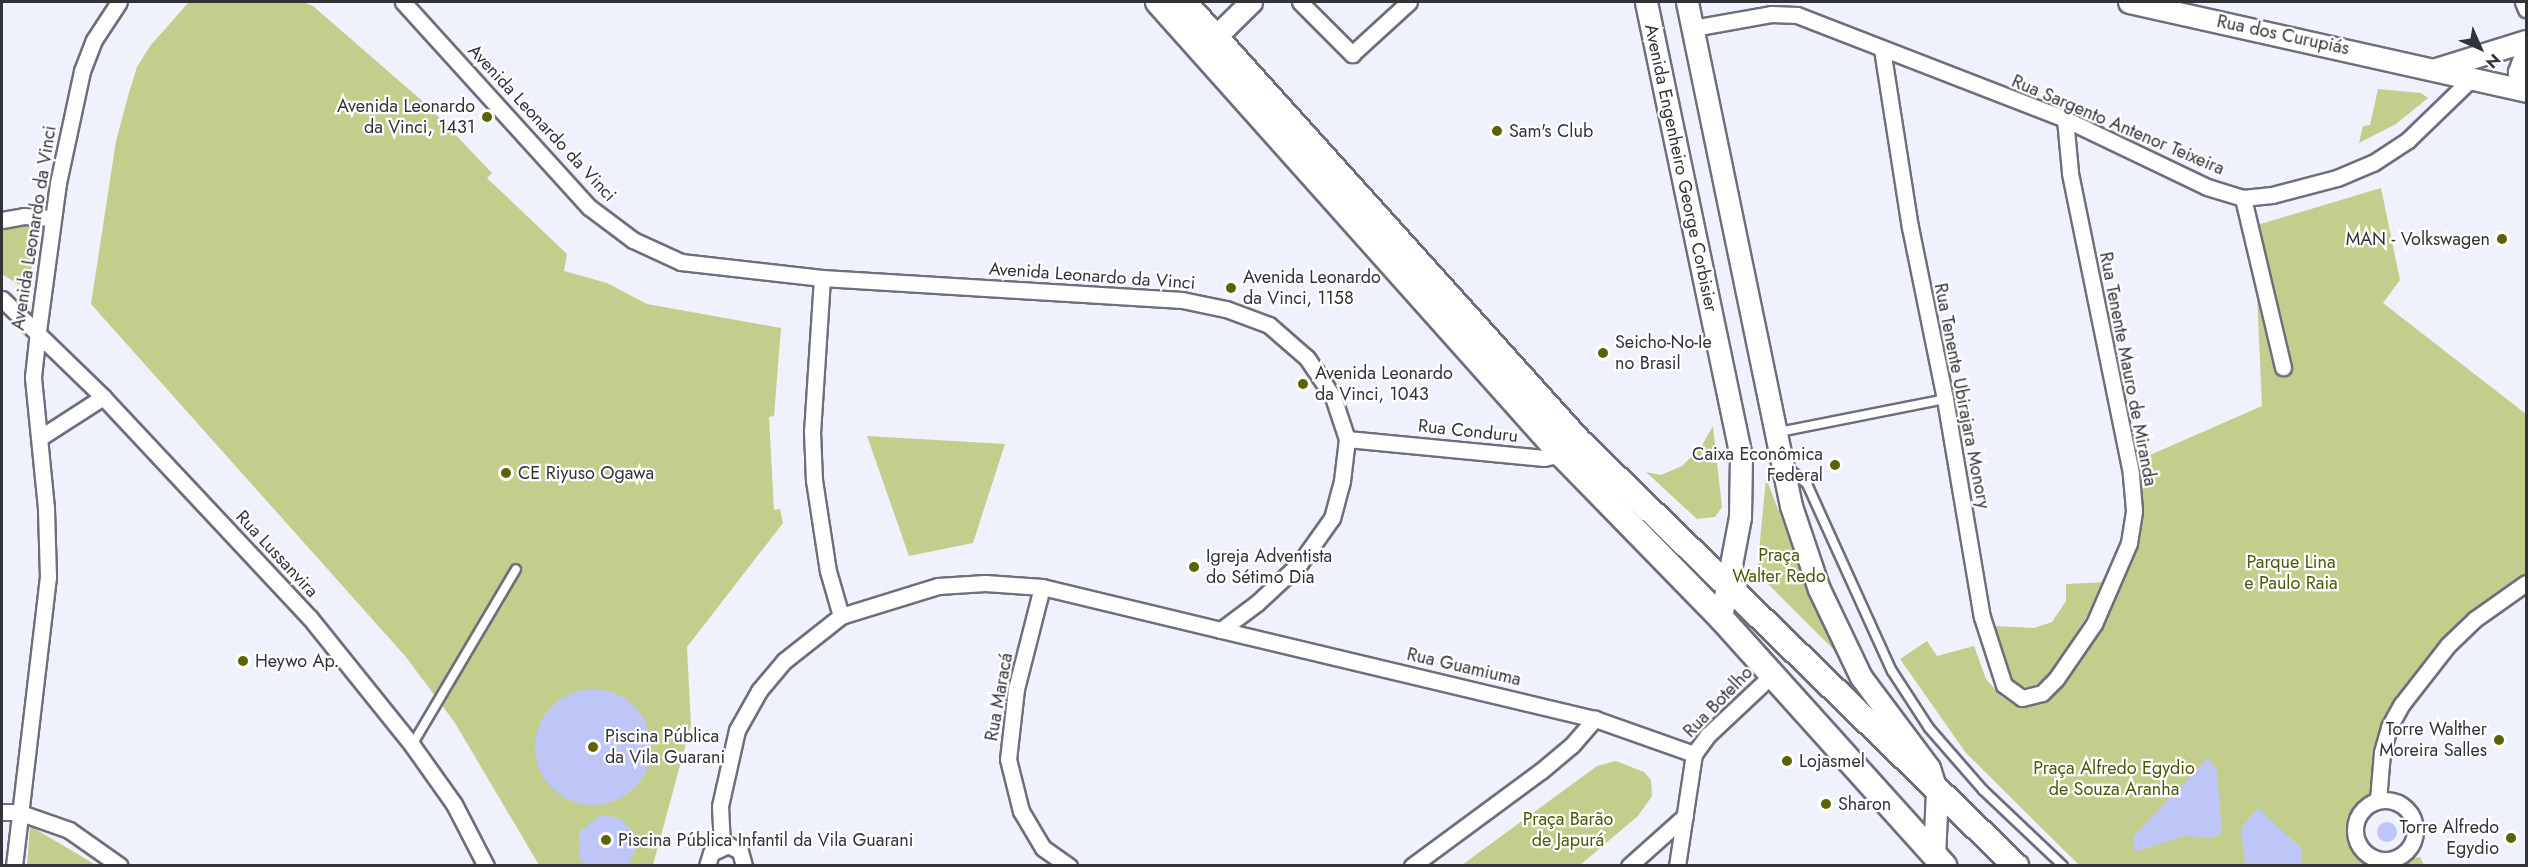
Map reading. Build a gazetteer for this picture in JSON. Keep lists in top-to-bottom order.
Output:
{
  "streets": {
    "main road": ["Rua dos Curupiás", "Avenida Engenheiro George Corbisier"],
    "street": [
      "Avenida Leonardo da Vinci",
      "Rua Sargento Antenor Teixeira",
      "Rua Tenente Mauro de Miranda",
      "Rua Tenente Ubirajara Monory",
      "Rua Conduru",
      "Rua Lussanvira",
      "Rua Guamiuma",
      "Rua Maracá",
      "Rua Botelho"
    ]
  },
  "crossings": [
    ["Rua dos Curupiás", "Rua Sargento Antenor Teixeira"],
    ["Avenida Leonardo da Vinci", "Rua Conduru"],
    ["Avenida Leonardo da Vinci", "Rua Lussanvira"],
    ["Avenida Leonardo da Vinci", "Rua Guamiuma"],
    ["Rua Sargento Antenor Teixeira", "Rua Tenente Mauro de Miranda"],
    ["Rua Sargento Antenor Teixeira", "Rua Tenente Ubirajara Monory"],
    ["Rua Tenente Mauro de Miranda", "Rua Tenente Ubirajara Monory"],
    ["Rua Guamiuma", "Rua Botelho"]
  ],
  "parks": [
    "Praça Walter Redo",
    "Parque Lina e Paulo Raia",
    "Praça Alfredo Egydio de Souza Aranha",
    "Praça Barão de Japurá"
  ],
  "places": [
    "Avenida Leonardo da Vinci, 1431",
    "Sam's Club",
    "MAN - Volkswagen",
    "Avenida Leonardo da Vinci, 1158",
    "Seicho-No-Ie no Brasil",
    "Avenida Leonardo da Vinci, 1043",
    "Caixa Econômica Federal",
    "CE Riyuso Ogawa",
    "Igreja Adventista do Sétimo Dia",
    "Heywo Ap.",
    "Torre Walther Moreira Salles",
    "Piscina Pública da Vila Guarani",
    "Lojasmel",
    "Sharon",
    "Torre Alfredo Egydio",
    "Piscina Pública Infantil da Vila Guarani"
  ],
  "north": "bottom right"
}
